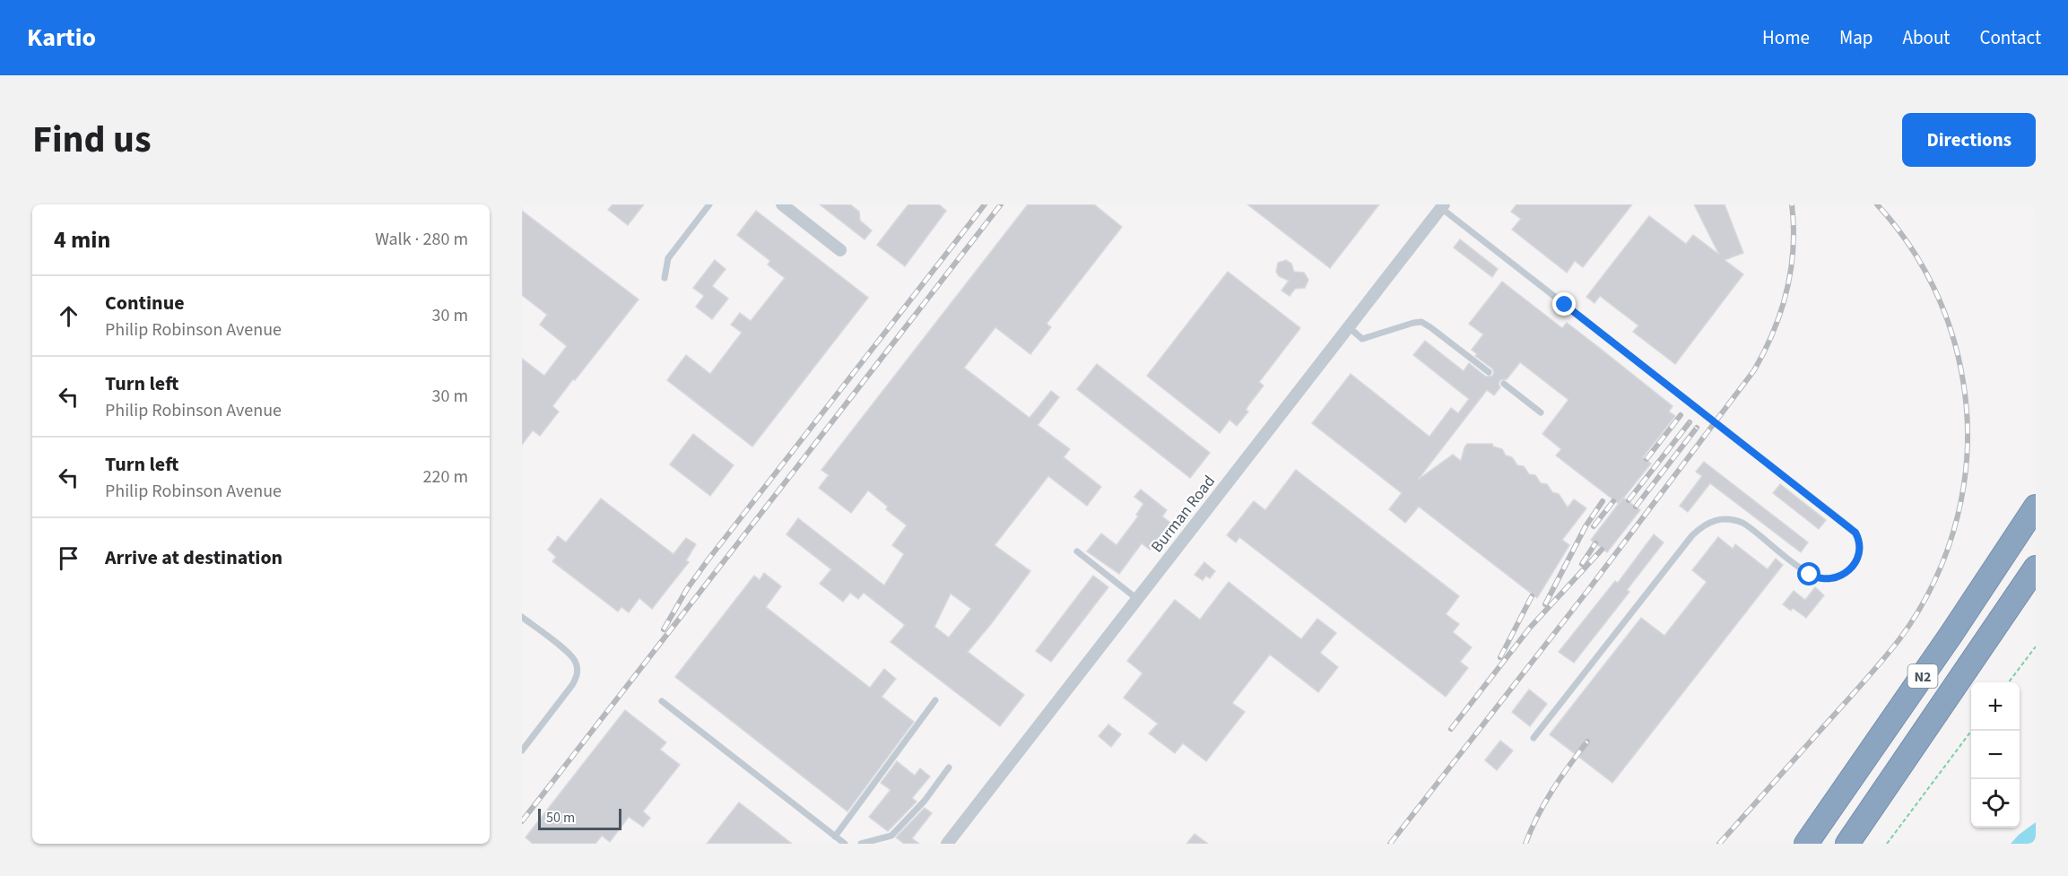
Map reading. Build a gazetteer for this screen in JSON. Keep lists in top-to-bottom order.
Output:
{
  "streets": {
    "highway": ["N2"],
    "street": ["Burman Road"]
  },
  "scale_bar": "50 m",
  "page": {
    "header": "Kartio",
    "nav": [
      "Home",
      "Map",
      "About",
      "Contact"
    ],
    "title": "Find us",
    "buttons": "Directions",
    "heading": ["4 min", "Walk · 280 m"],
    "list": [
      ["Continue", "Philip Robinson Avenue", "30 m"],
      ["Turn left", "Philip Robinson Avenue", "30 m"],
      ["Turn left", "Philip Robinson Avenue", "220 m"],
      "Arrive at destination"
    ],
    "map_buttons": ["+", "−"],
    "scale": "50 m"
  }
}
